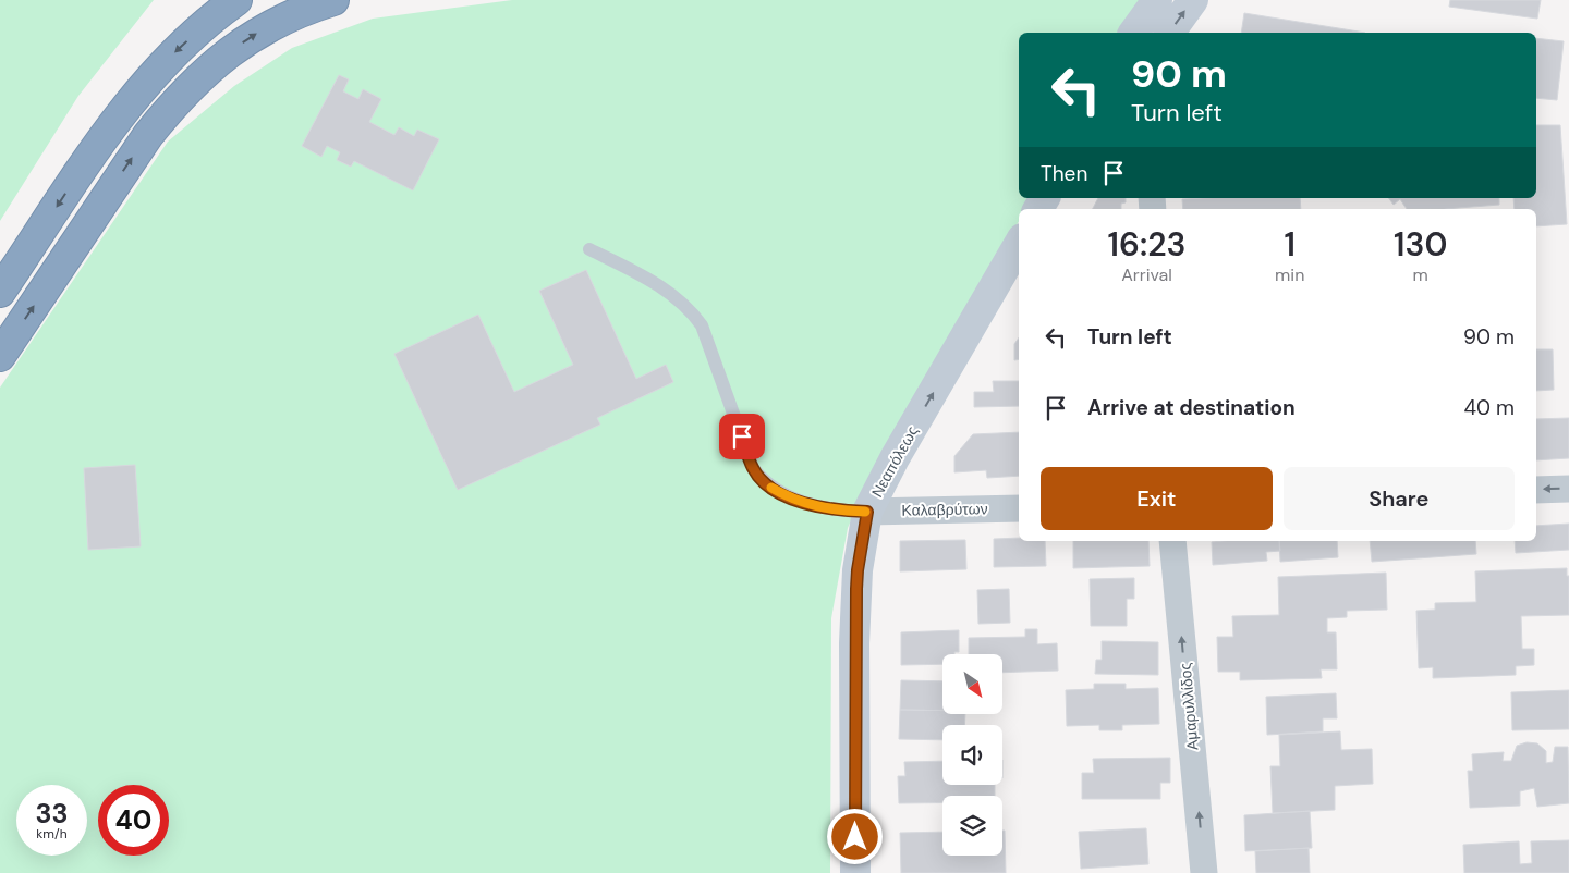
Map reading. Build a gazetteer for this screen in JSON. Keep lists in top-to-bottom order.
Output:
{
  "streets": {
    "street": ["Νεαπόλεως", "Καλαβρύτων", "Αμαρυλλίδος"]
  },
  "crossings": [
    ["Νεαπόλεως", "Καλαβρύτων"]
  ],
  "one_way": ["Νεαπόλεως", "Αμαρυλλίδος"],
  "north": "bottom right",
  "page": {
    "turn": ["90 m", "Turn left"],
    "then": "Then",
    "eta": [
      "16:23",
      "Arrival",
      "1",
      "min",
      "130",
      "m"
    ],
    "list": [
      {
        "name": "Turn left",
        "value": "90 m"
      },
      {
        "name": "Arrive at destination",
        "value": "40 m"
      }
    ],
    "buttons": ["Exit", "Share"],
    "speed": "33 km/h",
    "limit": "40"
  }
}
